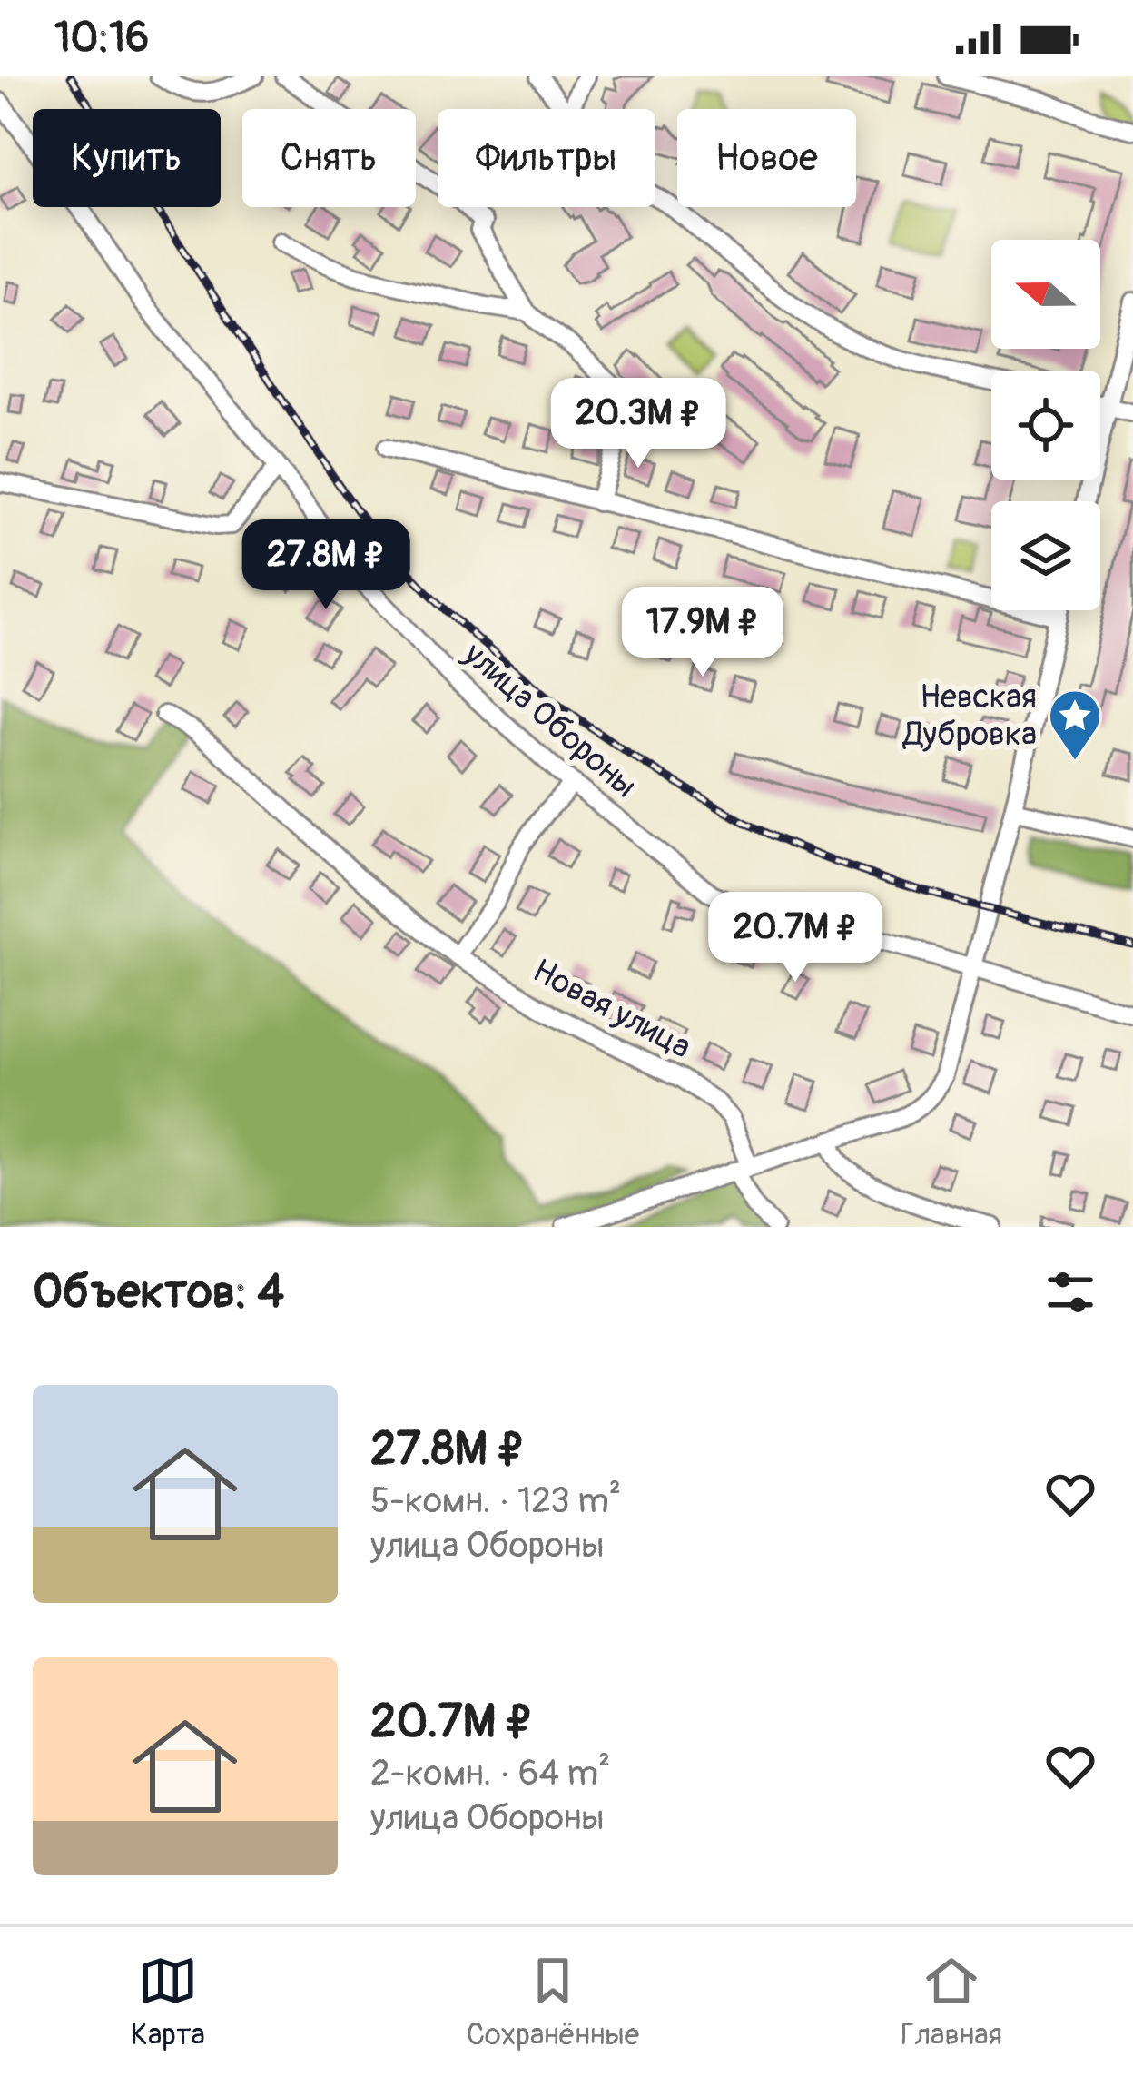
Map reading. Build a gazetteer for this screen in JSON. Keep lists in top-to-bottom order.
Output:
{
  "streets": {
    "street": ["улица Обороны", "Новая улица"]
  },
  "places": {
    "place": ["Невская Дубровка"]
  },
  "north": "left",
  "page": {
    "status": "10:16",
    "chip": [
      "Купить",
      "Снять",
      "Фильтры",
      "Новое"
    ],
    "price": [
      "20.3M ₽",
      "27.8M ₽",
      "17.9M ₽",
      "20.7M ₽"
    ],
    "heading": "Объектов: 4",
    "list": [
      {
        "name": "27.8M ₽",
        "note": "5-комн. · 123 m² · улица Обороны"
      },
      {
        "name": "20.7M ₽",
        "note": "2-комн. · 64 m² · улица Обороны"
      }
    ],
    "tabs": ["Карта", "Сохранённые", "Главная"]
  }
}
